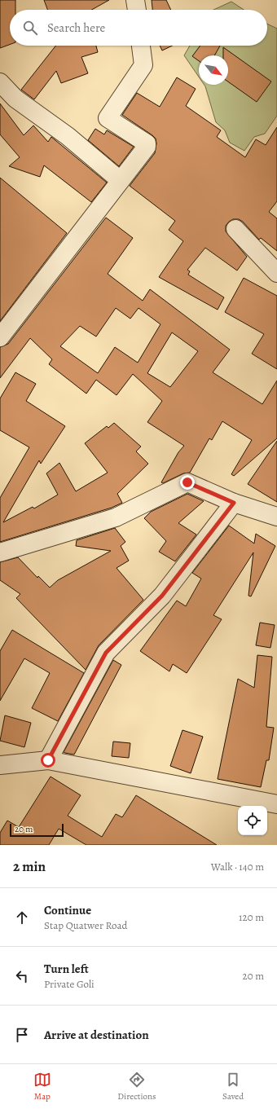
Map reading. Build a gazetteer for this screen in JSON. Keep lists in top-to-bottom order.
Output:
{
  "scale_bar": "20 m",
  "north": "bottom right",
  "page": {
    "search": "Search here",
    "scale": "20 m",
    "heading": ["2 min", "Walk · 140 m"],
    "list": [
      ["Continue", "Stap Quatwer Road", "120 m"],
      ["Turn left", "Private Goli", "20 m"],
      "Arrive at destination"
    ],
    "nav": ["Map", "Directions", "Saved"]
  }
}
